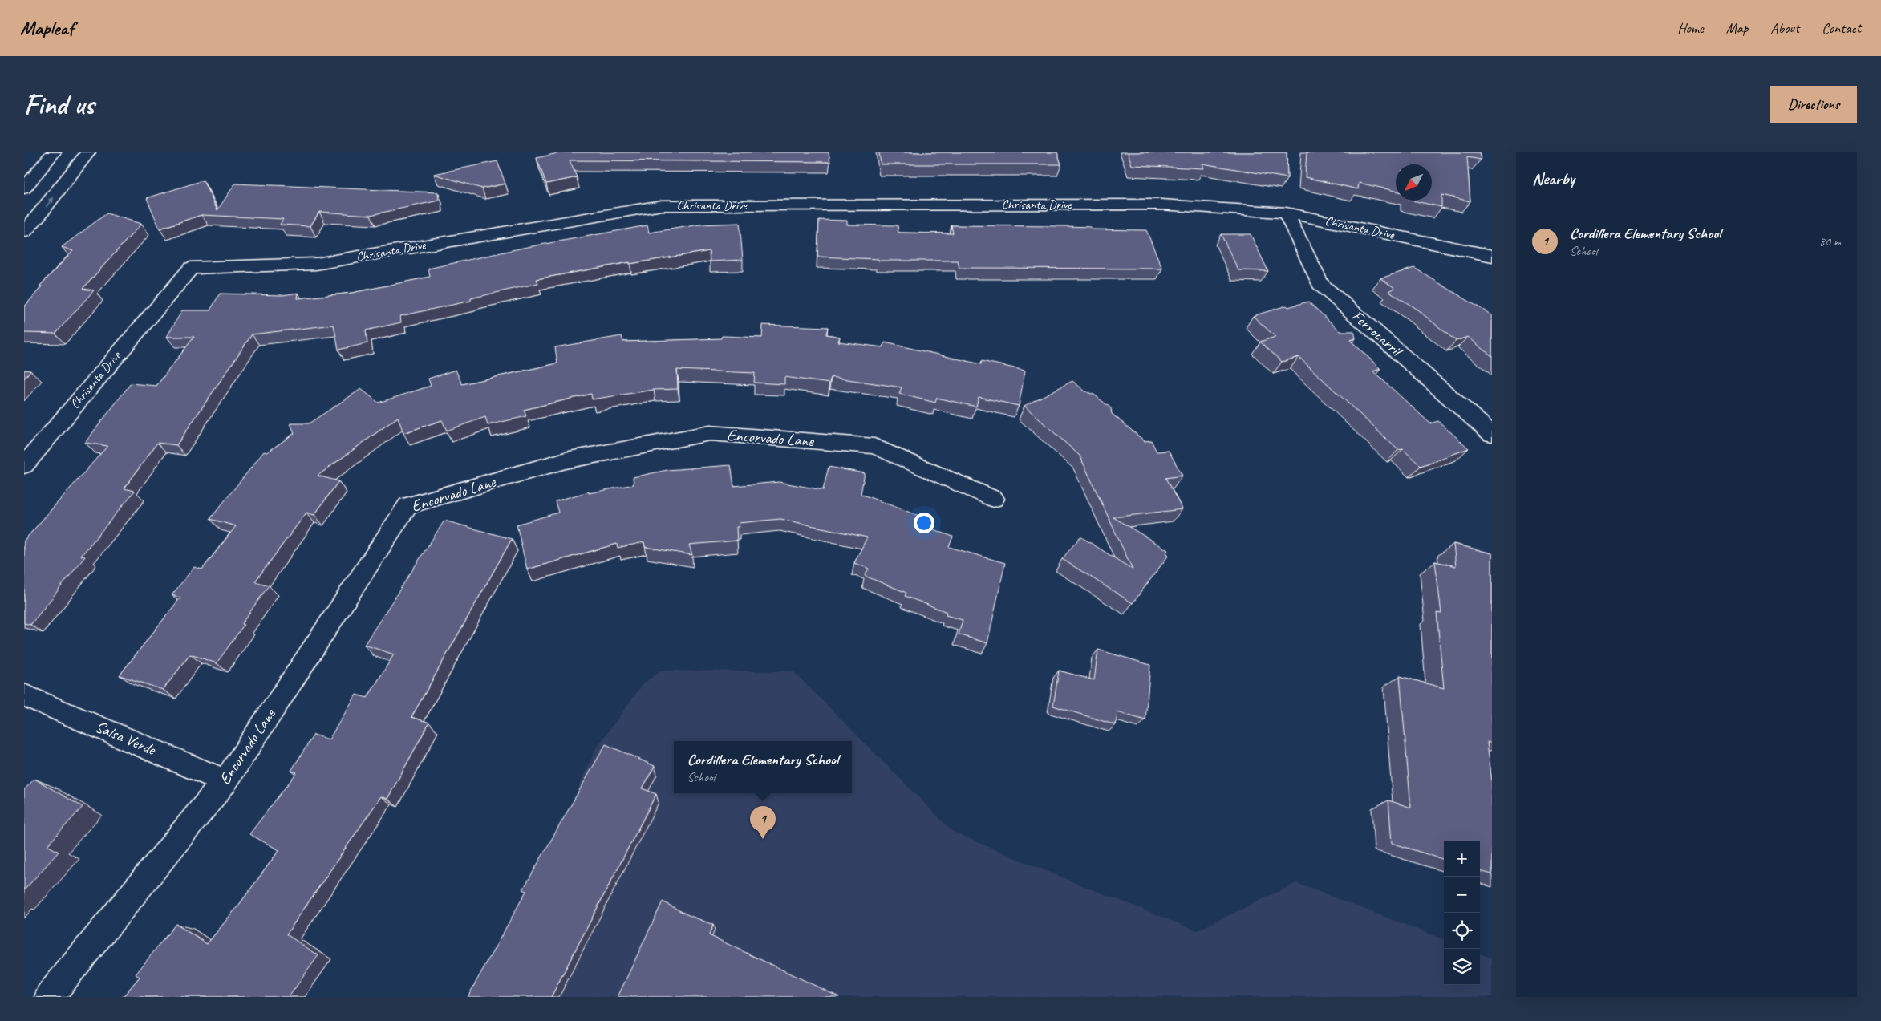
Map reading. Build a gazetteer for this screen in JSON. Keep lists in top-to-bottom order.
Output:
{
  "streets": {
    "street": [
      "Chrisanta Drive",
      "Ferrocarril",
      "Encorvado Lane",
      "Salsa Verde"
    ]
  },
  "crossings": [
    ["Chrisanta Drive", "Ferrocarril"],
    ["Encorvado Lane", "Salsa Verde"]
  ],
  "north": "bottom left",
  "page": {
    "header": "Mapleaf",
    "nav": [
      "Home",
      "Map",
      "About",
      "Contact"
    ],
    "buttons": "Directions",
    "title": "Find us",
    "heading": "Nearby",
    "list": [
      {
        "mark": "1",
        "name": "Cordillera Elementary School",
        "note": "School",
        "value": "80 m"
      }
    ],
    "popup": ["Cordillera Elementary School", "School"],
    "pins": "1",
    "map_buttons": ["+", "−"]
  }
}
